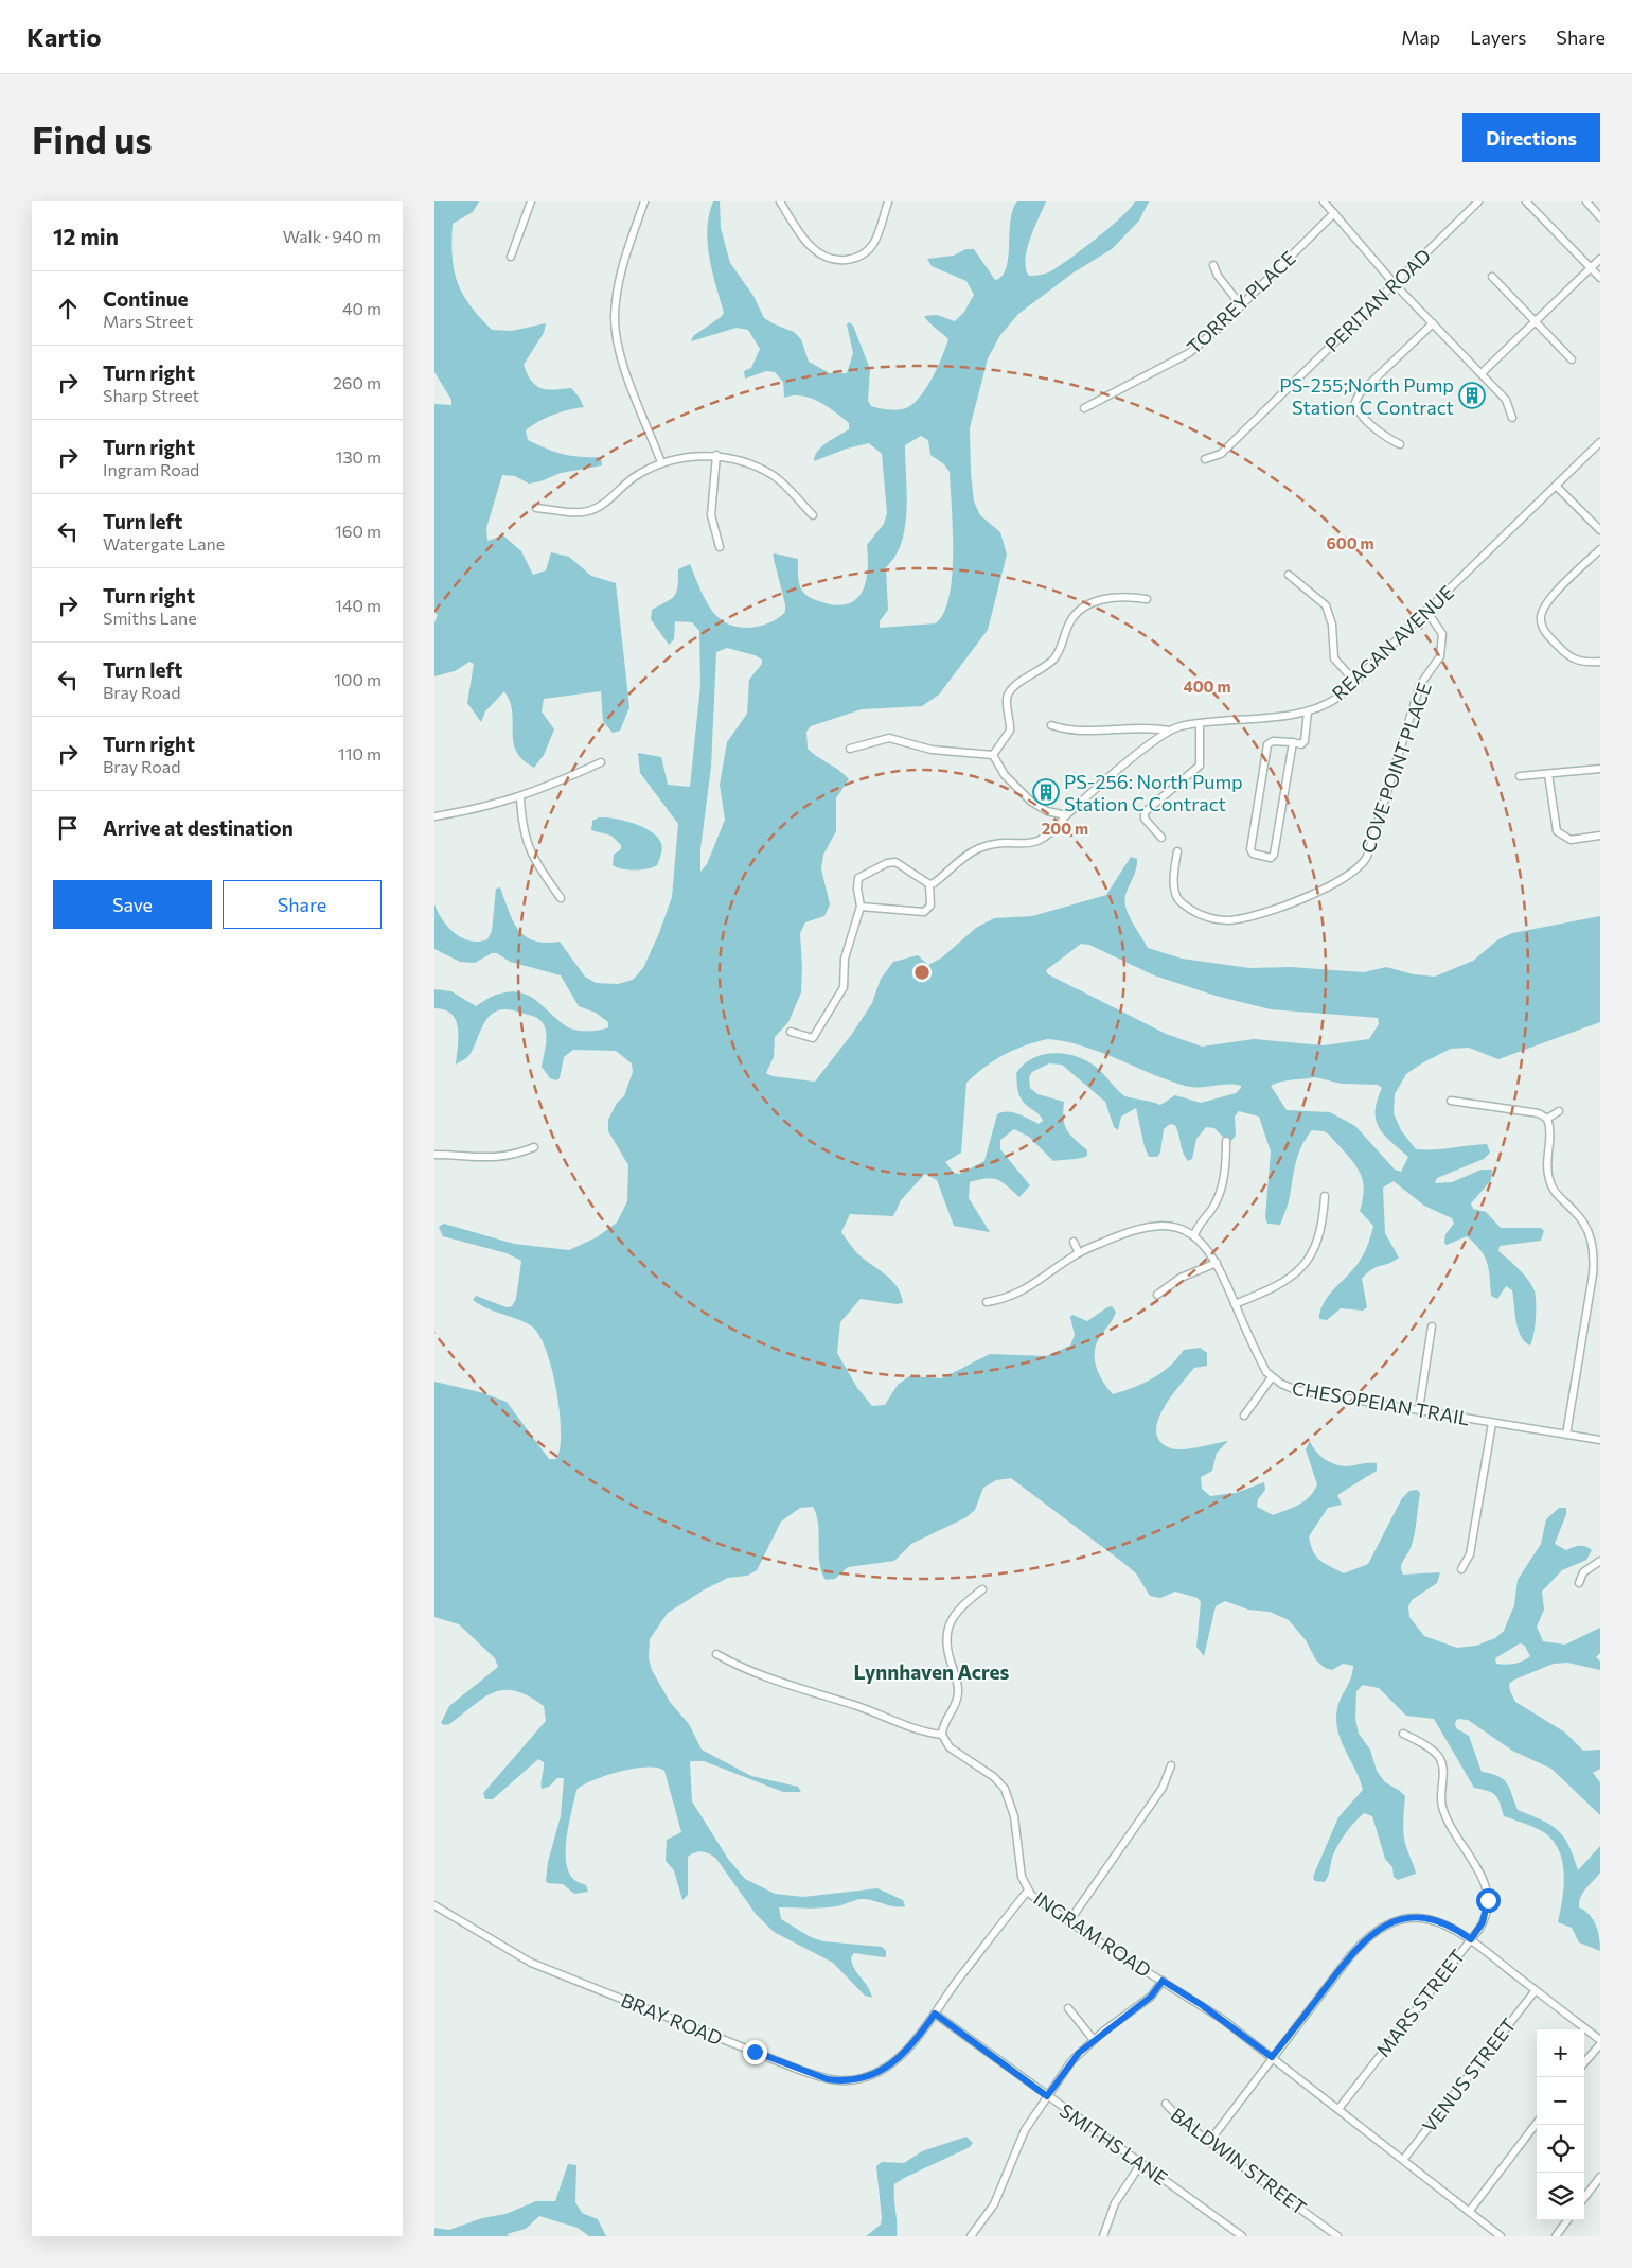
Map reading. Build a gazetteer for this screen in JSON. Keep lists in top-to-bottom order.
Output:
{
  "streets": {
    "street": [
      "PERITAN ROAD",
      "TORREY PLACE",
      "REAGAN AVENUE",
      "COVE POINT PLACE",
      "CHESOPEIAN TRAIL",
      "INGRAM ROAD",
      "MARS STREET",
      "BRAY ROAD",
      "VENUS STREET",
      "SMITHS LANE",
      "BALDWIN STREET"
    ]
  },
  "crossings": [
    ["REAGAN AVENUE", "COVE POINT PLACE"],
    ["INGRAM ROAD", "MARS STREET"],
    ["INGRAM ROAD", "BRAY ROAD"],
    ["INGRAM ROAD", "VENUS STREET"],
    ["BRAY ROAD", "SMITHS LANE"]
  ],
  "districts": ["Lynnhaven Acres"],
  "places": {
    "building": ["PS-255;North Pump Station C Contract", "PS-256: North Pump Station C Contract"]
  },
  "page": {
    "header": "Kartio",
    "nav": ["Map", "Layers", "Share"],
    "buttons": [
      "Directions",
      ["Save", "Share"]
    ],
    "title": "Find us",
    "heading": ["12 min", "Walk · 940 m"],
    "list": [
      ["Continue", "Mars Street", "40 m"],
      ["Turn right", "Sharp Street", "260 m"],
      ["Turn right", "Ingram Road", "130 m"],
      ["Turn left", "Watergate Lane", "160 m"],
      ["Turn right", "Smiths Lane", "140 m"],
      ["Turn left", "Bray Road", "100 m"],
      ["Turn right", "Bray Road", "110 m"],
      "Arrive at destination"
    ],
    "map_buttons": ["+", "−"]
  },
  "rings": ["600 m", "400 m", "200 m"]
}
